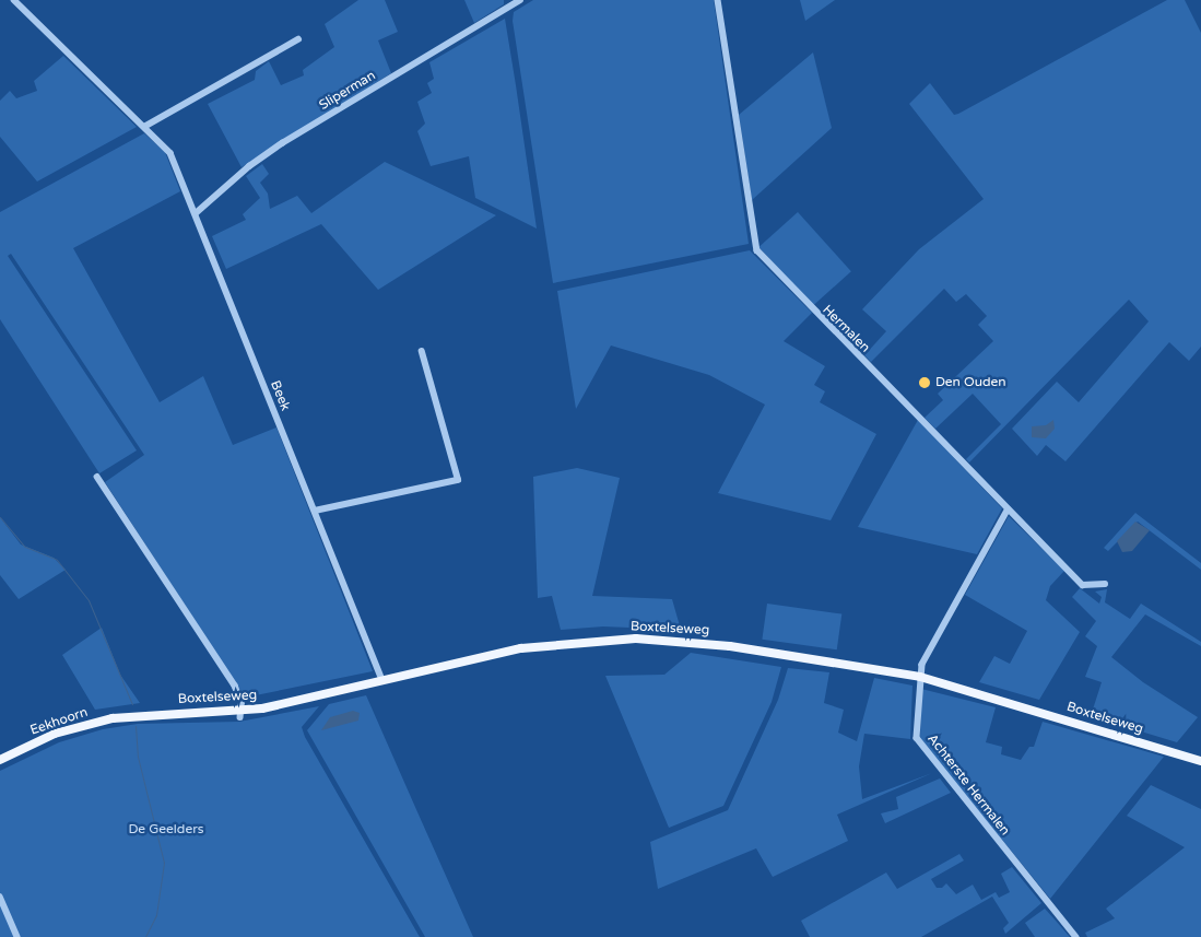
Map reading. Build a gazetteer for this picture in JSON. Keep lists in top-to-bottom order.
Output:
{
  "streets": {
    "main road": ["Boxtelseweg", "Eekhoorn"],
    "street": [
      "Sliperman",
      "Hermalen",
      "Beek",
      "Achterste Hermalen"
    ]
  },
  "crossings": [
    ["Sliperman", "Beek"],
    ["Hermalen", "Achterste Hermalen"],
    ["Beek", "Boxtelseweg"],
    ["Boxtelseweg", "Eekhoorn"],
    ["Boxtelseweg", "Achterste Hermalen"]
  ],
  "parks": ["De Geelders"],
  "places": ["Den Ouden"]
}
